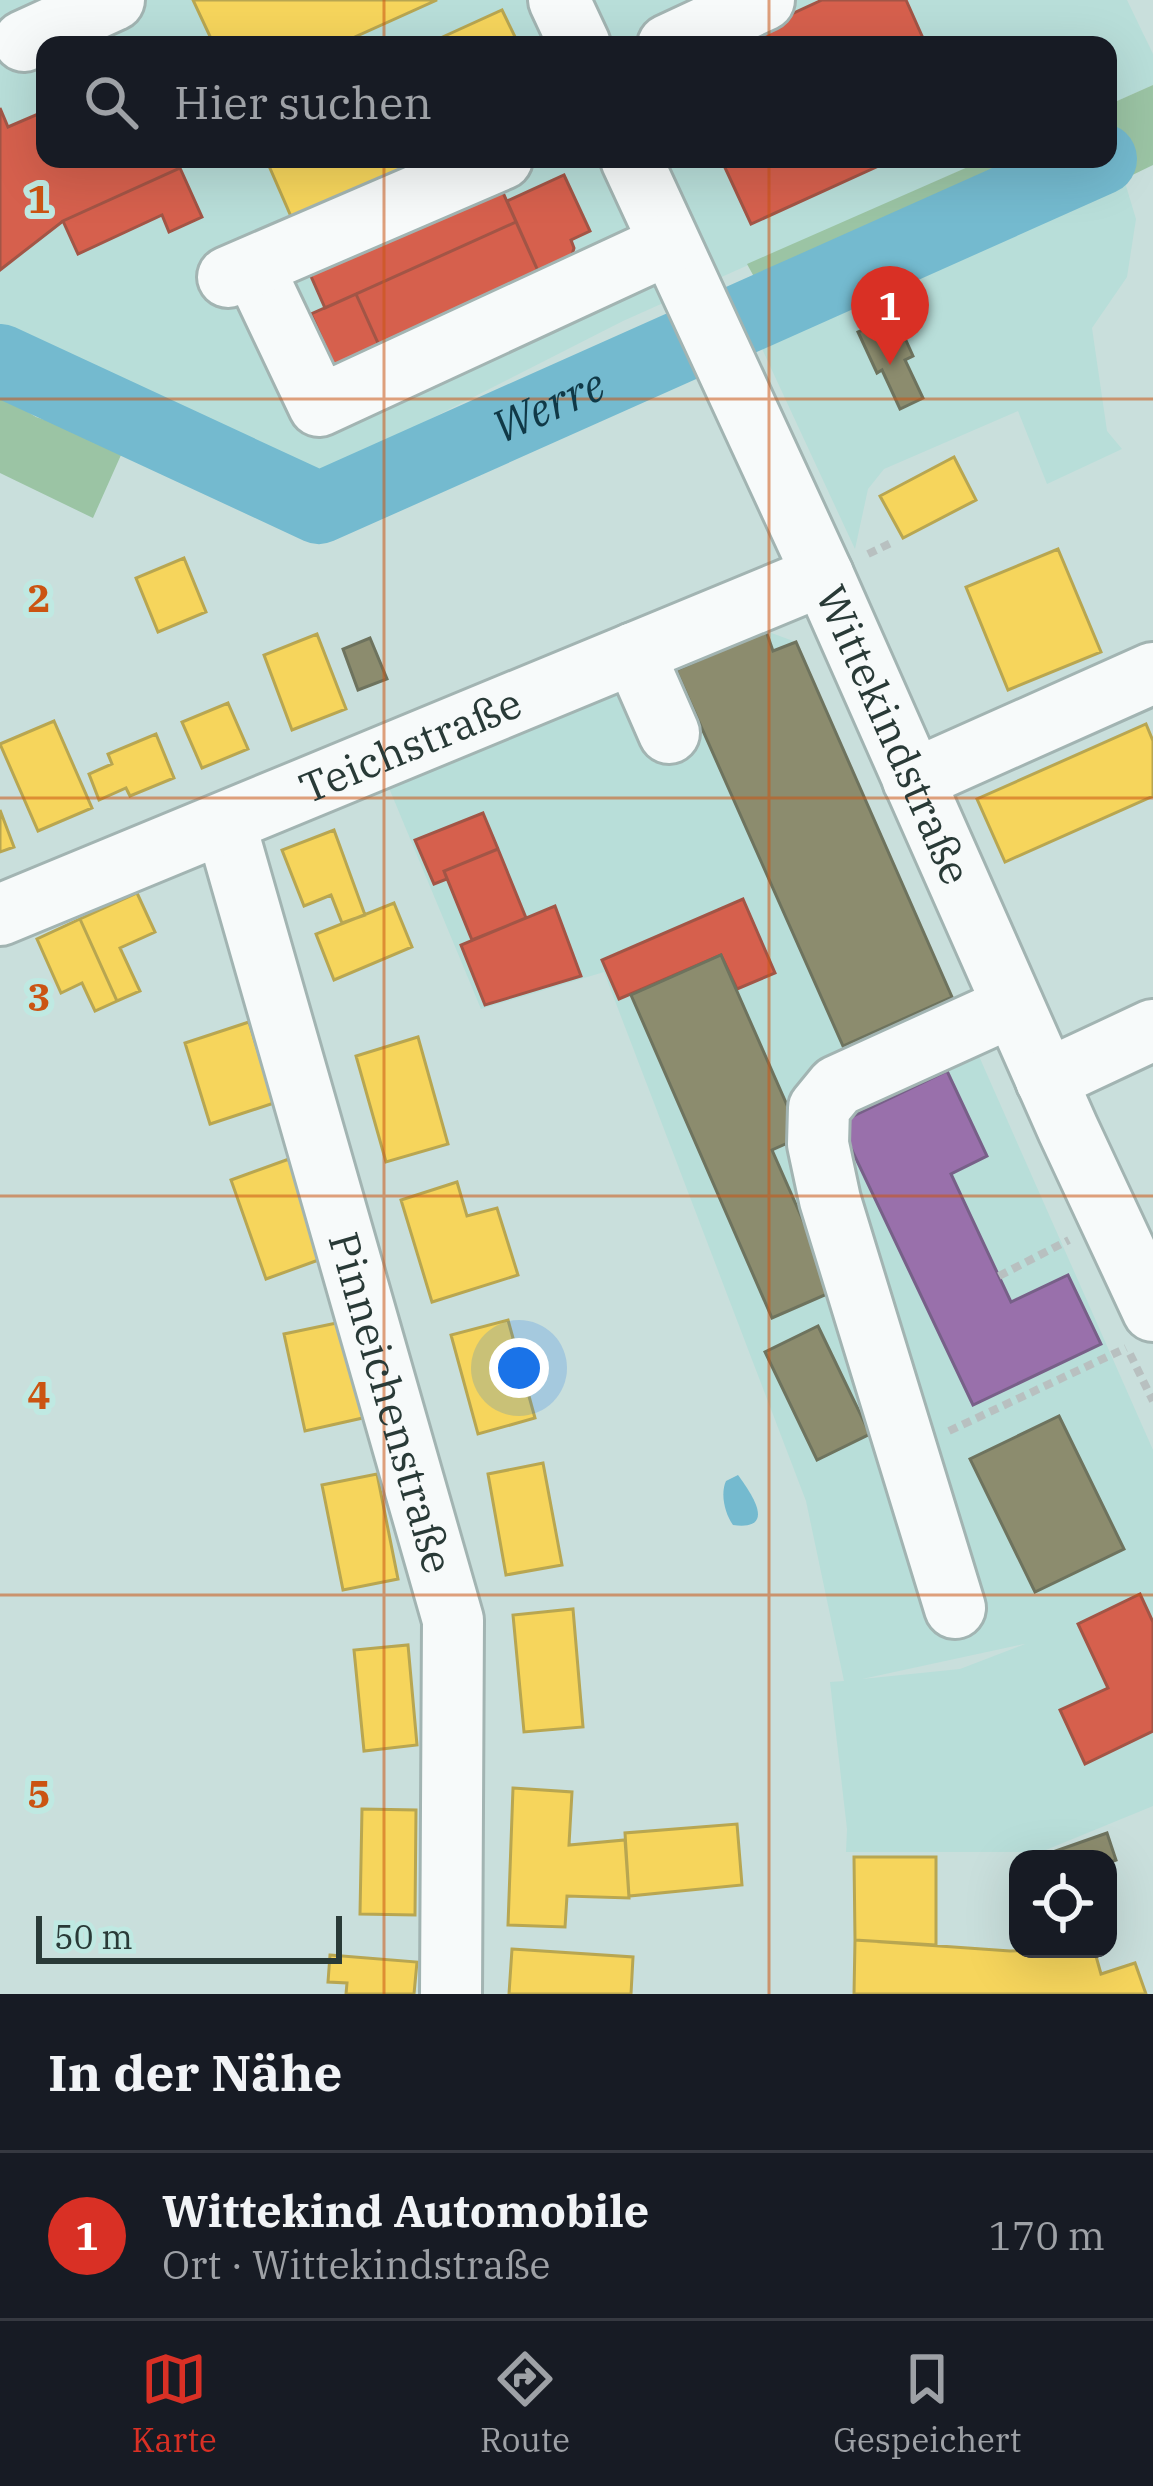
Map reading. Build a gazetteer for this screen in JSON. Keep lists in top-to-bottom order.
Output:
{
  "streets": {
    "street": ["Wittekindstraße", "Teichstraße", "Pinneichenstraße"]
  },
  "crossings": [
    ["Wittekindstraße", "Teichstraße"],
    ["Teichstraße", "Pinneichenstraße"]
  ],
  "water": ["Werre"],
  "scale_bar": "50 m",
  "page": {
    "search": "Hier suchen",
    "pins": "1",
    "scale": "50 m",
    "heading": "In der Nähe",
    "list": [
      {
        "mark": "1",
        "name": "Wittekind Automobile",
        "note": "Ort · Wittekindstraße",
        "value": "170 m"
      }
    ],
    "nav": ["Karte", "Route", "Gespeichert"]
  },
  "grid": {
    "rows": [
      "1",
      "2",
      "3",
      "4",
      "5"
    ]
  }
}
